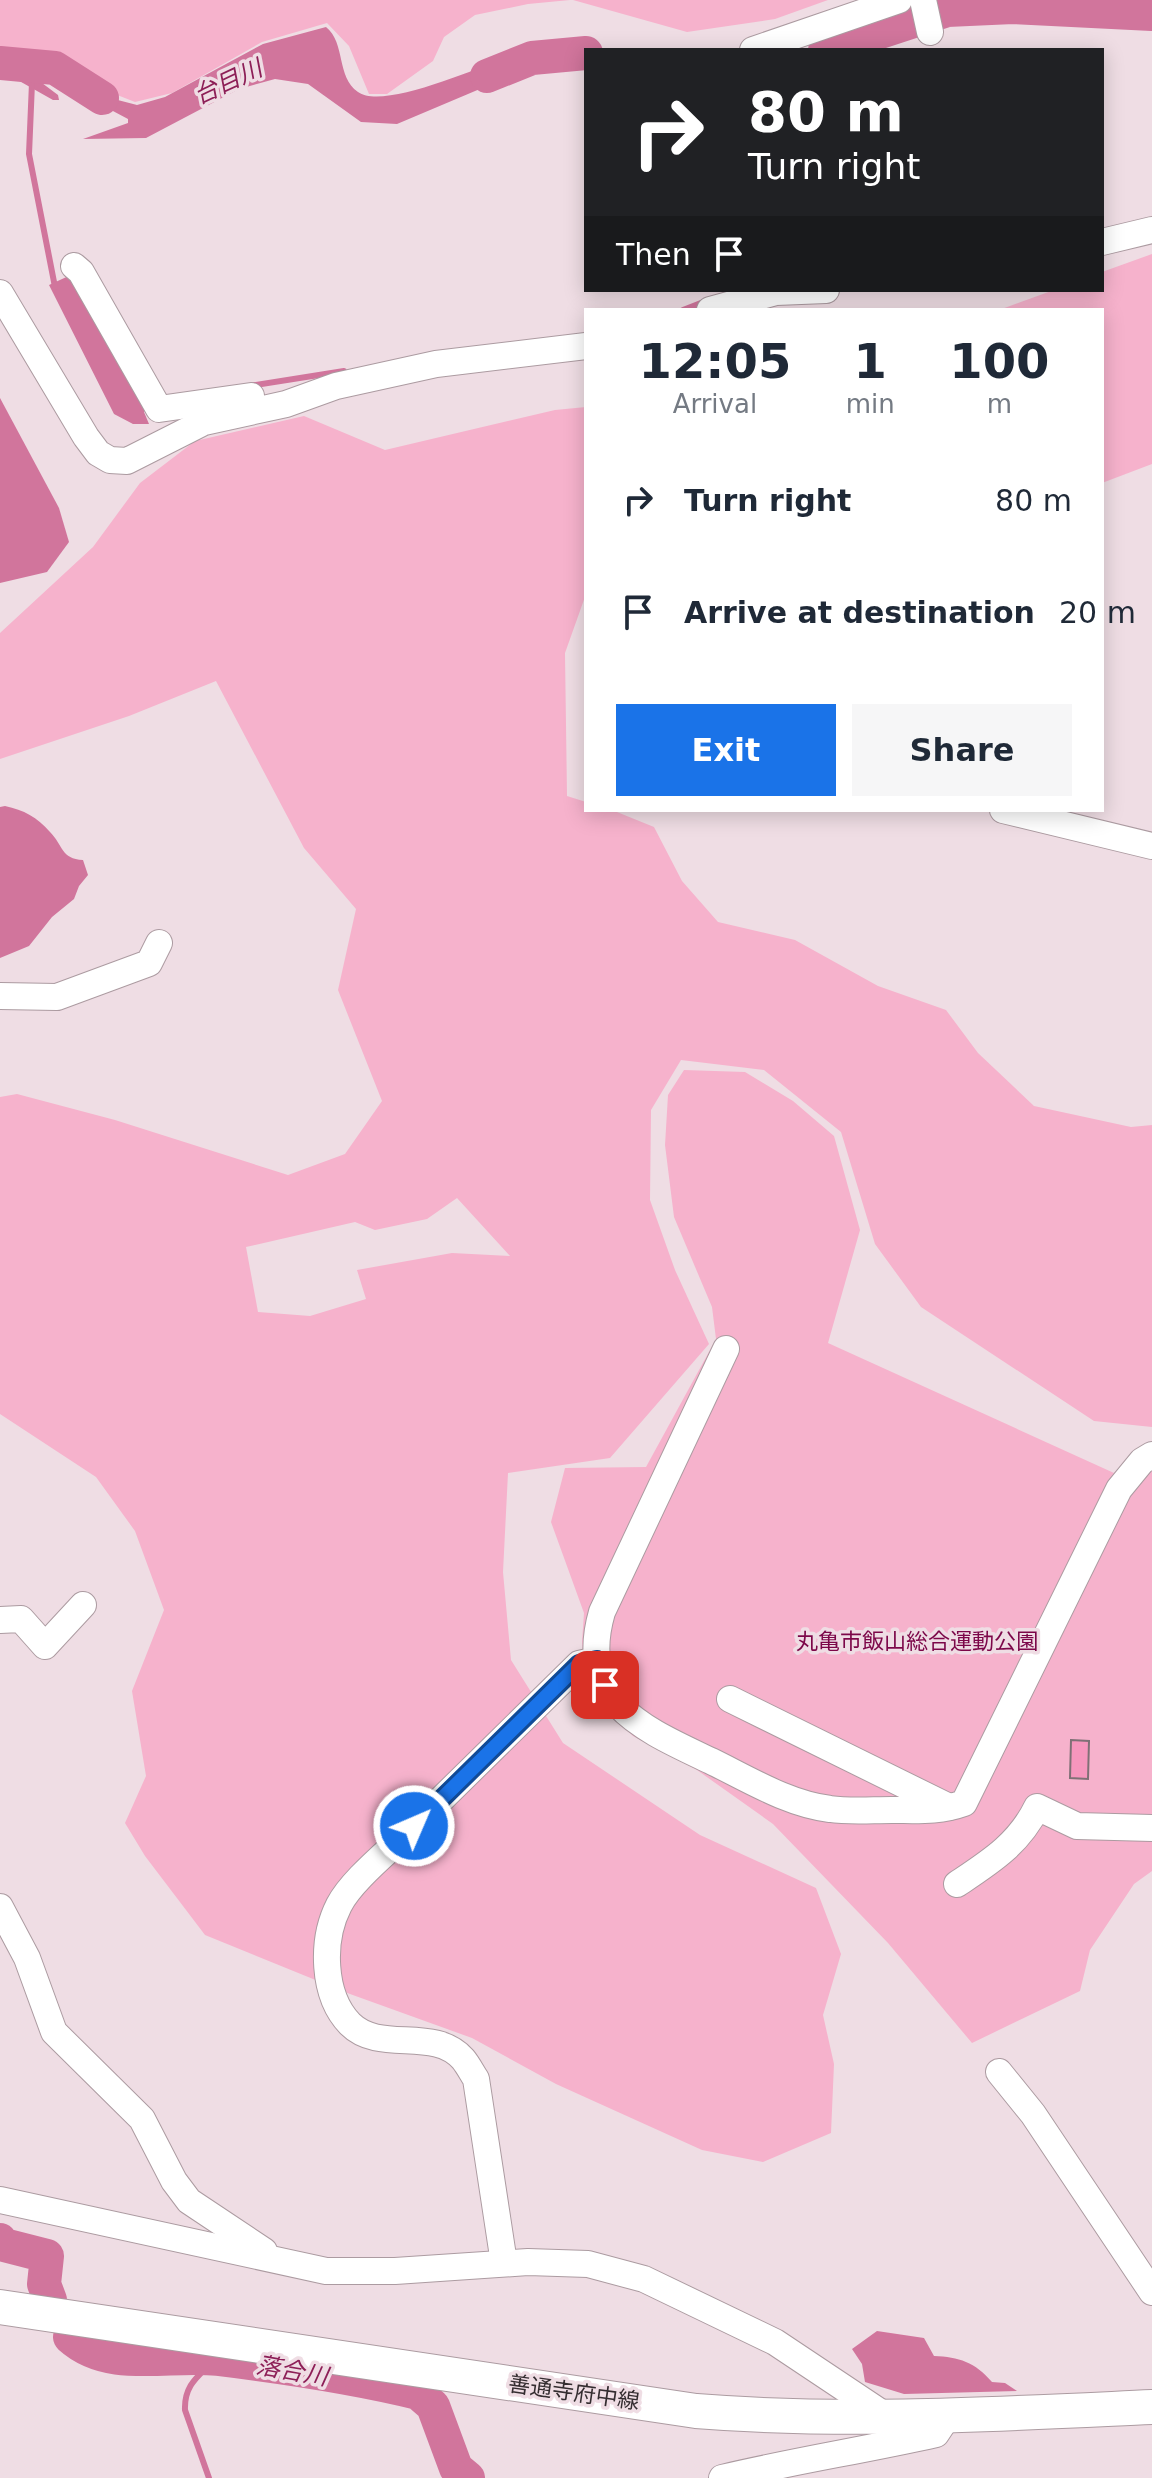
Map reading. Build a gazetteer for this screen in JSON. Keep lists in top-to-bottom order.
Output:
{
  "streets": {
    "main road": ["善通寺府中線"]
  },
  "water": ["台目川", "落合川"],
  "parks": ["丸亀市飯山総合運動公園"],
  "page": {
    "turn": ["80 m", "Turn right"],
    "then": "Then",
    "eta": [
      "12:05",
      "Arrival",
      "1",
      "min",
      "100",
      "m"
    ],
    "list": [
      {
        "name": "Turn right",
        "value": "80 m"
      },
      {
        "name": "Arrive at destination",
        "value": "20 m"
      }
    ],
    "buttons": ["Exit", "Share"]
  }
}
